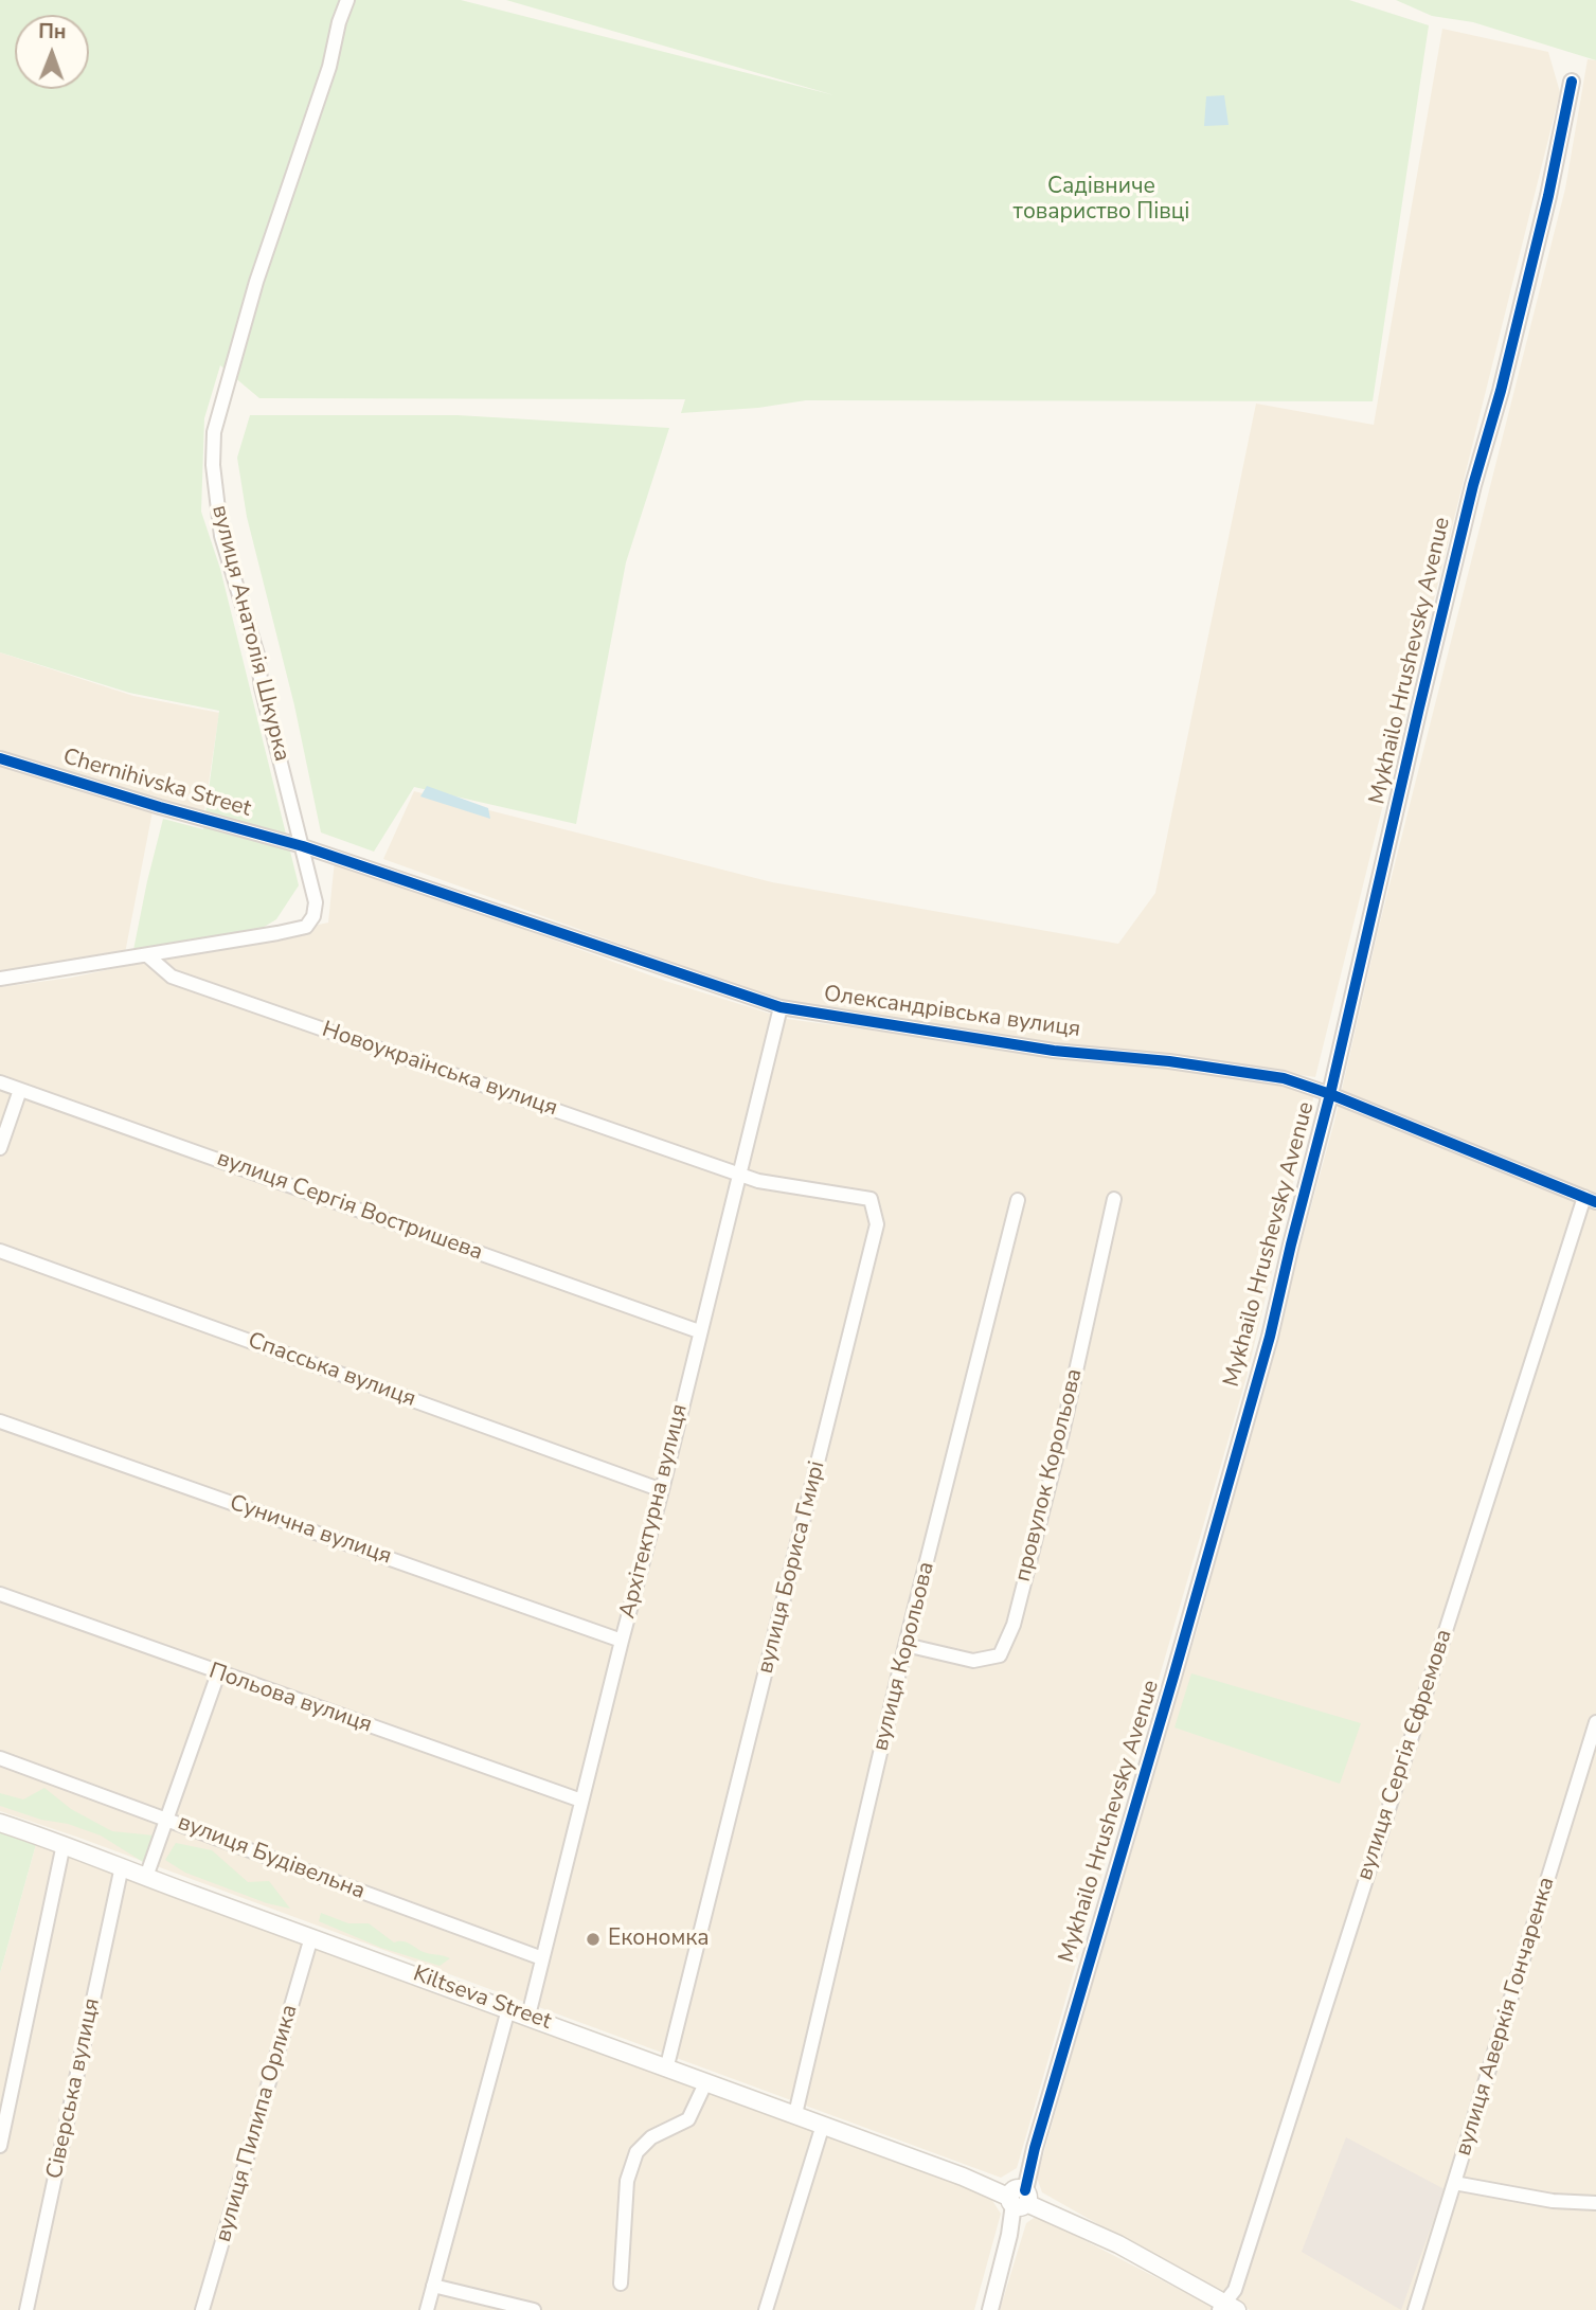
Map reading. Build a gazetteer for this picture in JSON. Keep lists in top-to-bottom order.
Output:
{
  "streets": {
    "main road": ["Kiltseva Street"],
    "street": [
      "вулиця Анатолія Шкурка",
      "Mykhailo Hrushevsky Avenue",
      "Chernihivska Street",
      "Олександрівська вулиця",
      "Новоукраїнська вулиця",
      "вулиця Сергія Востришева",
      "Спасська вулиця",
      "провулок Корольова",
      "Архітектурна вулиця",
      "Сунична вулиця",
      "вулиця Бориса Гмирі",
      "вулиця Корольова",
      "Польова вулиця",
      "вулиця Сергія Єфремова",
      "вулиця Будівельна",
      "вулиця Аверкія Гончаренка",
      "Сіверська вулиця",
      "вулиця Пилипа Орлика"
    ]
  },
  "crossings": [
    ["вулиця Анатолія Шкурка", "Chernihivska Street"],
    ["вулиця Анатолія Шкурка", "Олександрівська вулиця"],
    ["вулиця Анатолія Шкурка", "Новоукраїнська вулиця"],
    ["Mykhailo Hrushevsky Avenue", "Олександрівська вулиця"],
    ["Mykhailo Hrushevsky Avenue", "Kiltseva Street"],
    ["Chernihivska Street", "Олександрівська вулиця"],
    ["Олександрівська вулиця", "Архітектурна вулиця"],
    ["Олександрівська вулиця", "вулиця Сергія Єфремова"],
    ["Новоукраїнська вулиця", "Архітектурна вулиця"],
    ["Новоукраїнська вулиця", "вулиця Бориса Гмирі"],
    ["вулиця Сергія Востришева", "Архітектурна вулиця"],
    ["Спасська вулиця", "Архітектурна вулиця"],
    ["провулок Корольова", "вулиця Корольова"],
    ["Архітектурна вулиця", "Сунична вулиця"],
    ["Архітектурна вулиця", "вулиця Бориса Гмирі"],
    ["Архітектурна вулиця", "Польова вулиця"],
    ["Архітектурна вулиця", "вулиця Будівельна"],
    ["Архітектурна вулиця", "Kiltseva Street"],
    ["вулиця Бориса Гмирі", "Kiltseva Street"],
    ["вулиця Корольова", "Kiltseva Street"],
    ["вулиця Сергія Єфремова", "Kiltseva Street"],
    ["Kiltseva Street", "Сіверська вулиця"],
    ["Kiltseva Street", "вулиця Пилипа Орлика"]
  ],
  "parks": ["Садівниче товариство Півці"],
  "places": ["Економка"],
  "north": "top"
}
